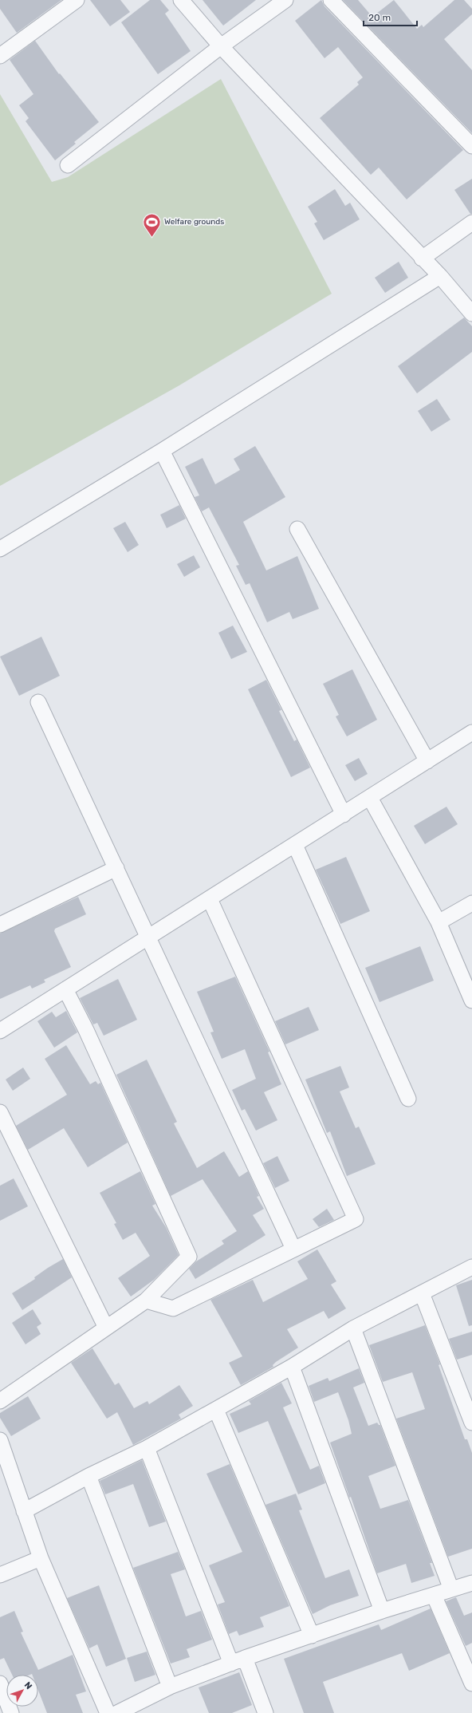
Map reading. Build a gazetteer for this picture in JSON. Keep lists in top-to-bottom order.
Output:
{
  "places": {
    "sports": ["Welfare grounds"]
  },
  "scale_bar": "20 m",
  "north": "top right"
}
